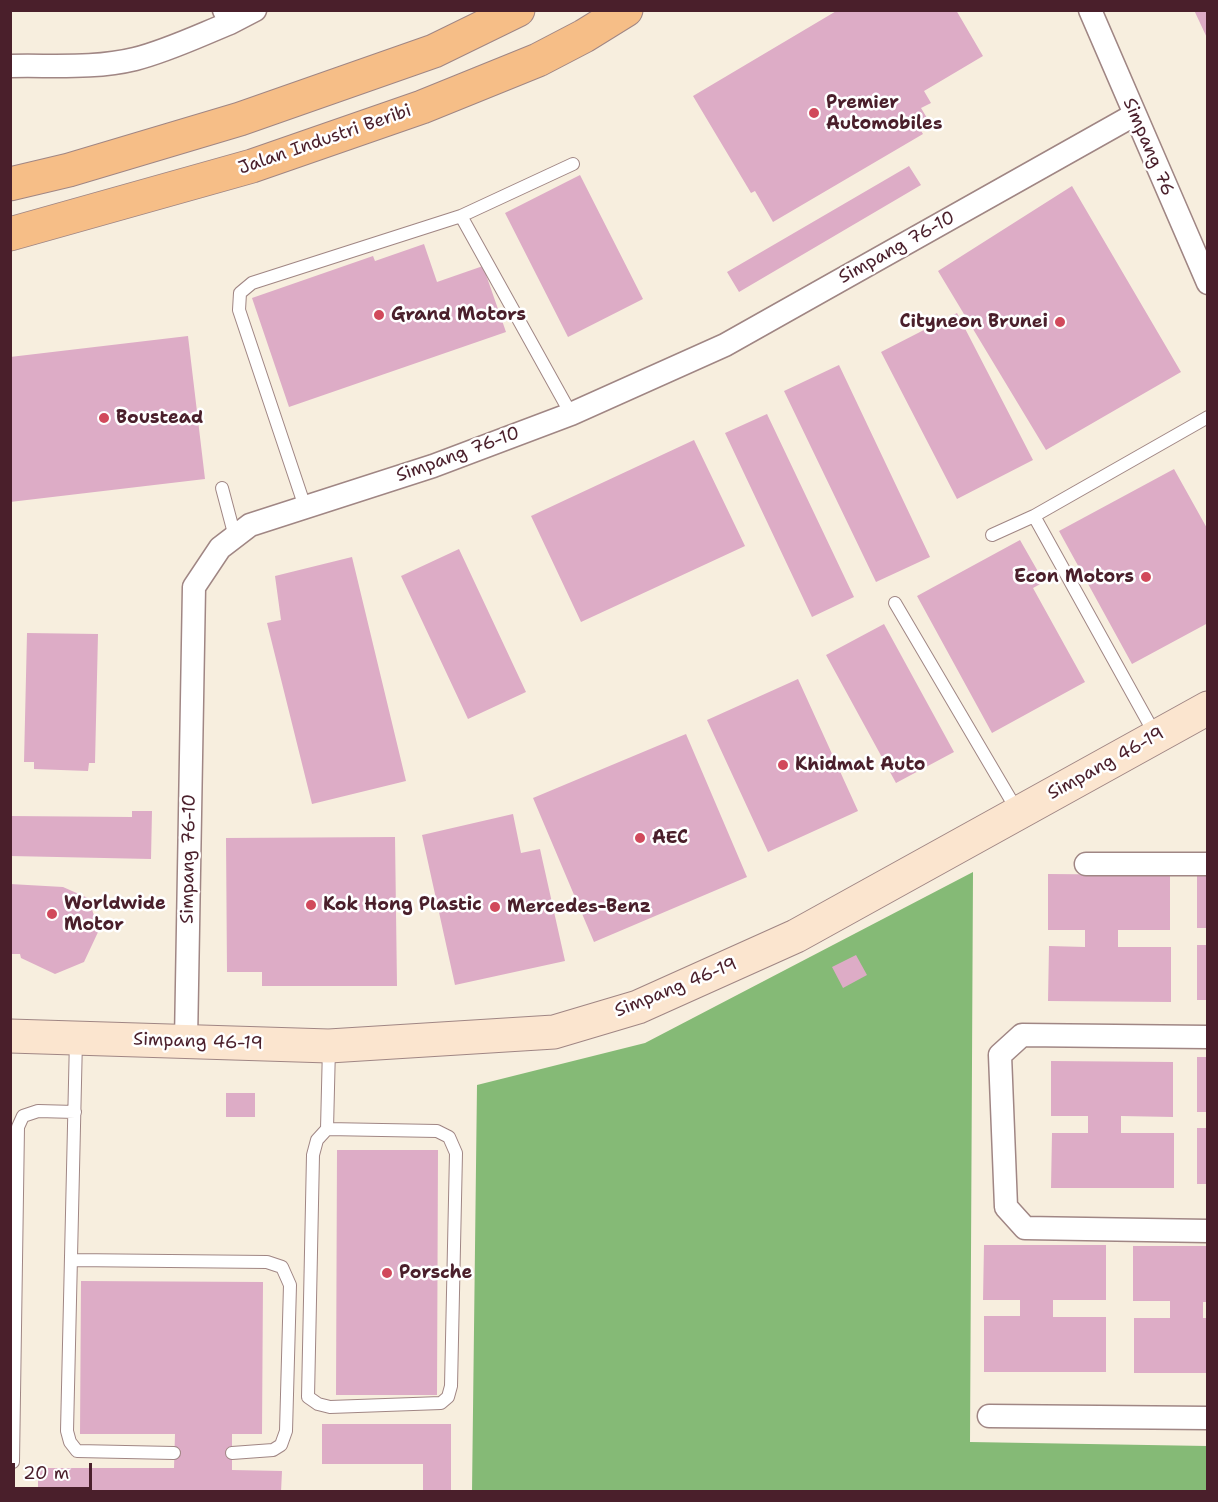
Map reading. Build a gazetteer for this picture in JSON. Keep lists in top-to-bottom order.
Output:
{
  "streets": {
    "main road": ["Jalan Industri Beribi"],
    "street": ["Simpang 76", "Simpang 76-10", "Simpang 46-19"]
  },
  "crossings": [
    ["Simpang 76", "Simpang 76-10"],
    ["Simpang 76-10", "Simpang 46-19"]
  ],
  "places": [
    "Premier Automobiles",
    "Grand Motors",
    "Cityneon Brunei",
    "Boustead",
    "Econ Motors",
    "Khidmat Auto",
    "AEC",
    "Kok Hong Plastic",
    "Mercedes-Benz",
    "Worldwide Motor",
    "Porsche"
  ],
  "scale_bar": "20 m"
}
